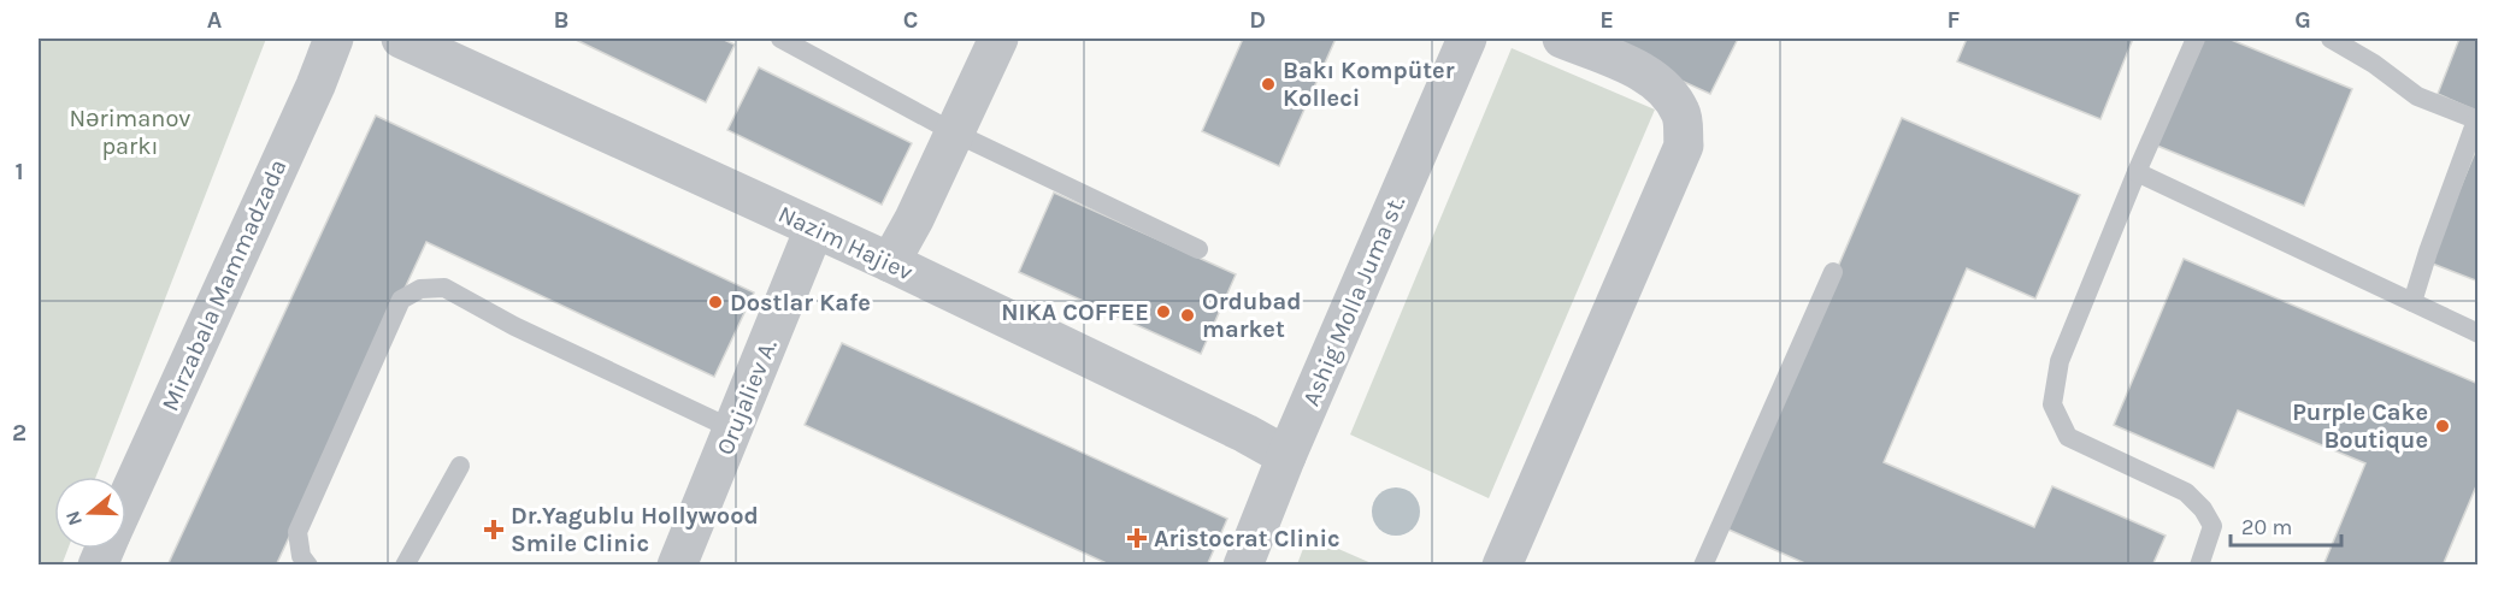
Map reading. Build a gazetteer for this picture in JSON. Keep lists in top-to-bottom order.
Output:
{
  "streets": {
    "street": [
      "Nazim Hajiev",
      "Mirzabala Mammadzada",
      "Ashig Molla Juma st.",
      "Orujaliev A."
    ]
  },
  "crossings": [
    ["Nazim Hajiev", "Ashig Molla Juma st."],
    ["Nazim Hajiev", "Orujaliev A."]
  ],
  "parks": ["Nərimanov parkı"],
  "places": {
    "other": [
      "Bakı Kompüter Kolleci",
      "Dostlar Kafe",
      "NIKA COFFEE",
      "Ordubad market",
      "Purple Cake Boutique"
    ],
    "health": ["Dr.Yagublu Hollywood Smile Clinic", "Aristocrat Clinic"]
  },
  "scale_bar": "20 m",
  "north": "left",
  "grid": {
    "columns": [
      "A",
      "B",
      "C",
      "D",
      "E",
      "F",
      "G"
    ],
    "rows": ["1", "2"]
  }
}
